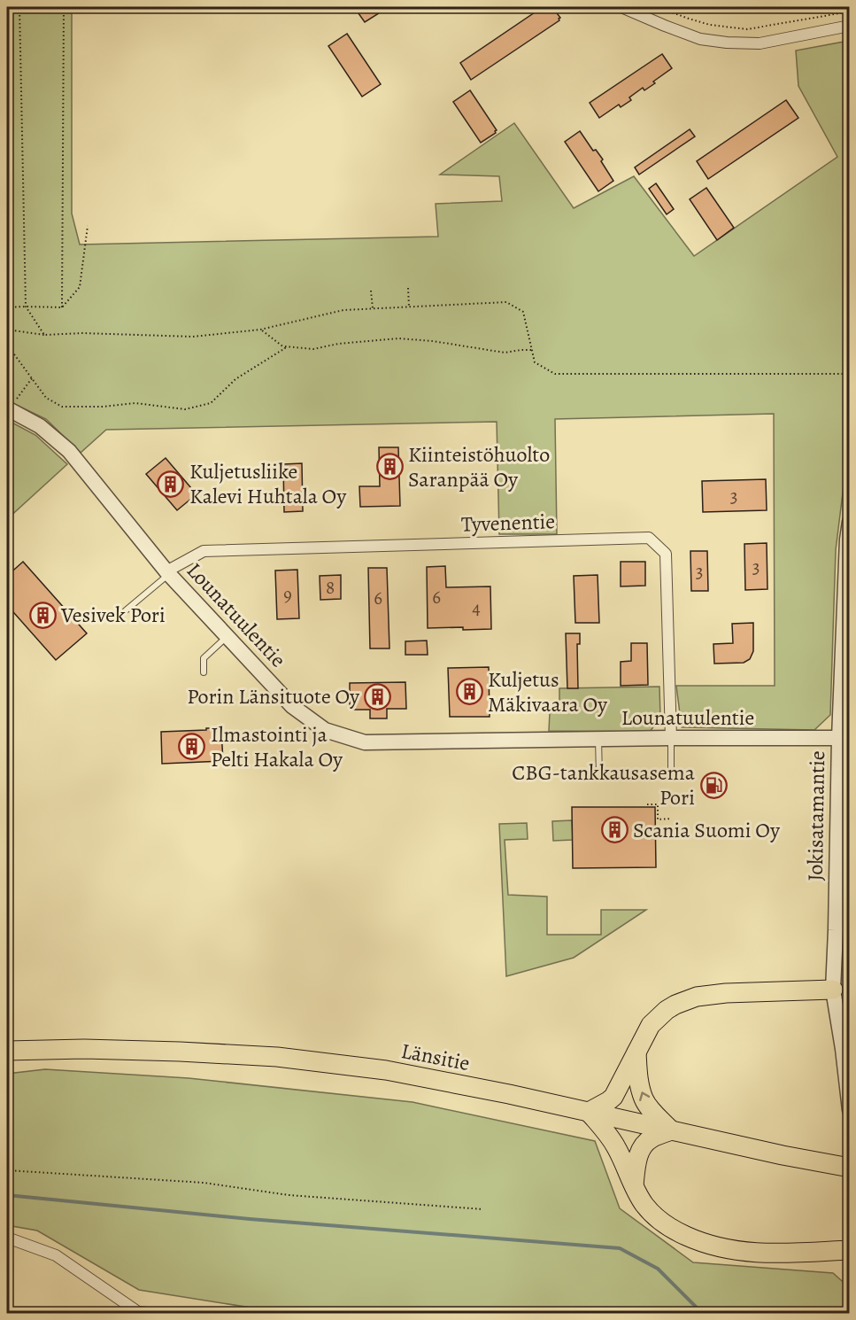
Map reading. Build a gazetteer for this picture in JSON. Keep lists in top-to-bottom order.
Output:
{
  "streets": {
    "highway": ["Länsitie"],
    "street": ["Tyvenentie", "Lounatuulentie", "Jokisatamantie"]
  },
  "crossings": [
    ["Tyvenentie", "Lounatuulentie"],
    ["Lounatuulentie", "Jokisatamantie"]
  ],
  "places": {
    "building": [
      "Kiinteistöhuolto Saranpää Oy",
      "Kuljetusliike Kalevi Huhtala Oy",
      "Vesivek Pori",
      "Kuljetus Mäkivaara Oy",
      "Porin Länsituote Oy",
      "Ilmastointi ja Pelti Hakala Oy",
      "Scania Suomi Oy"
    ],
    "fuel station": ["CBG-tankkausasema Pori"]
  },
  "house_numbers": [
    "3",
    "3",
    "3",
    "8",
    "9",
    "6",
    "6",
    "4"
  ]
}
